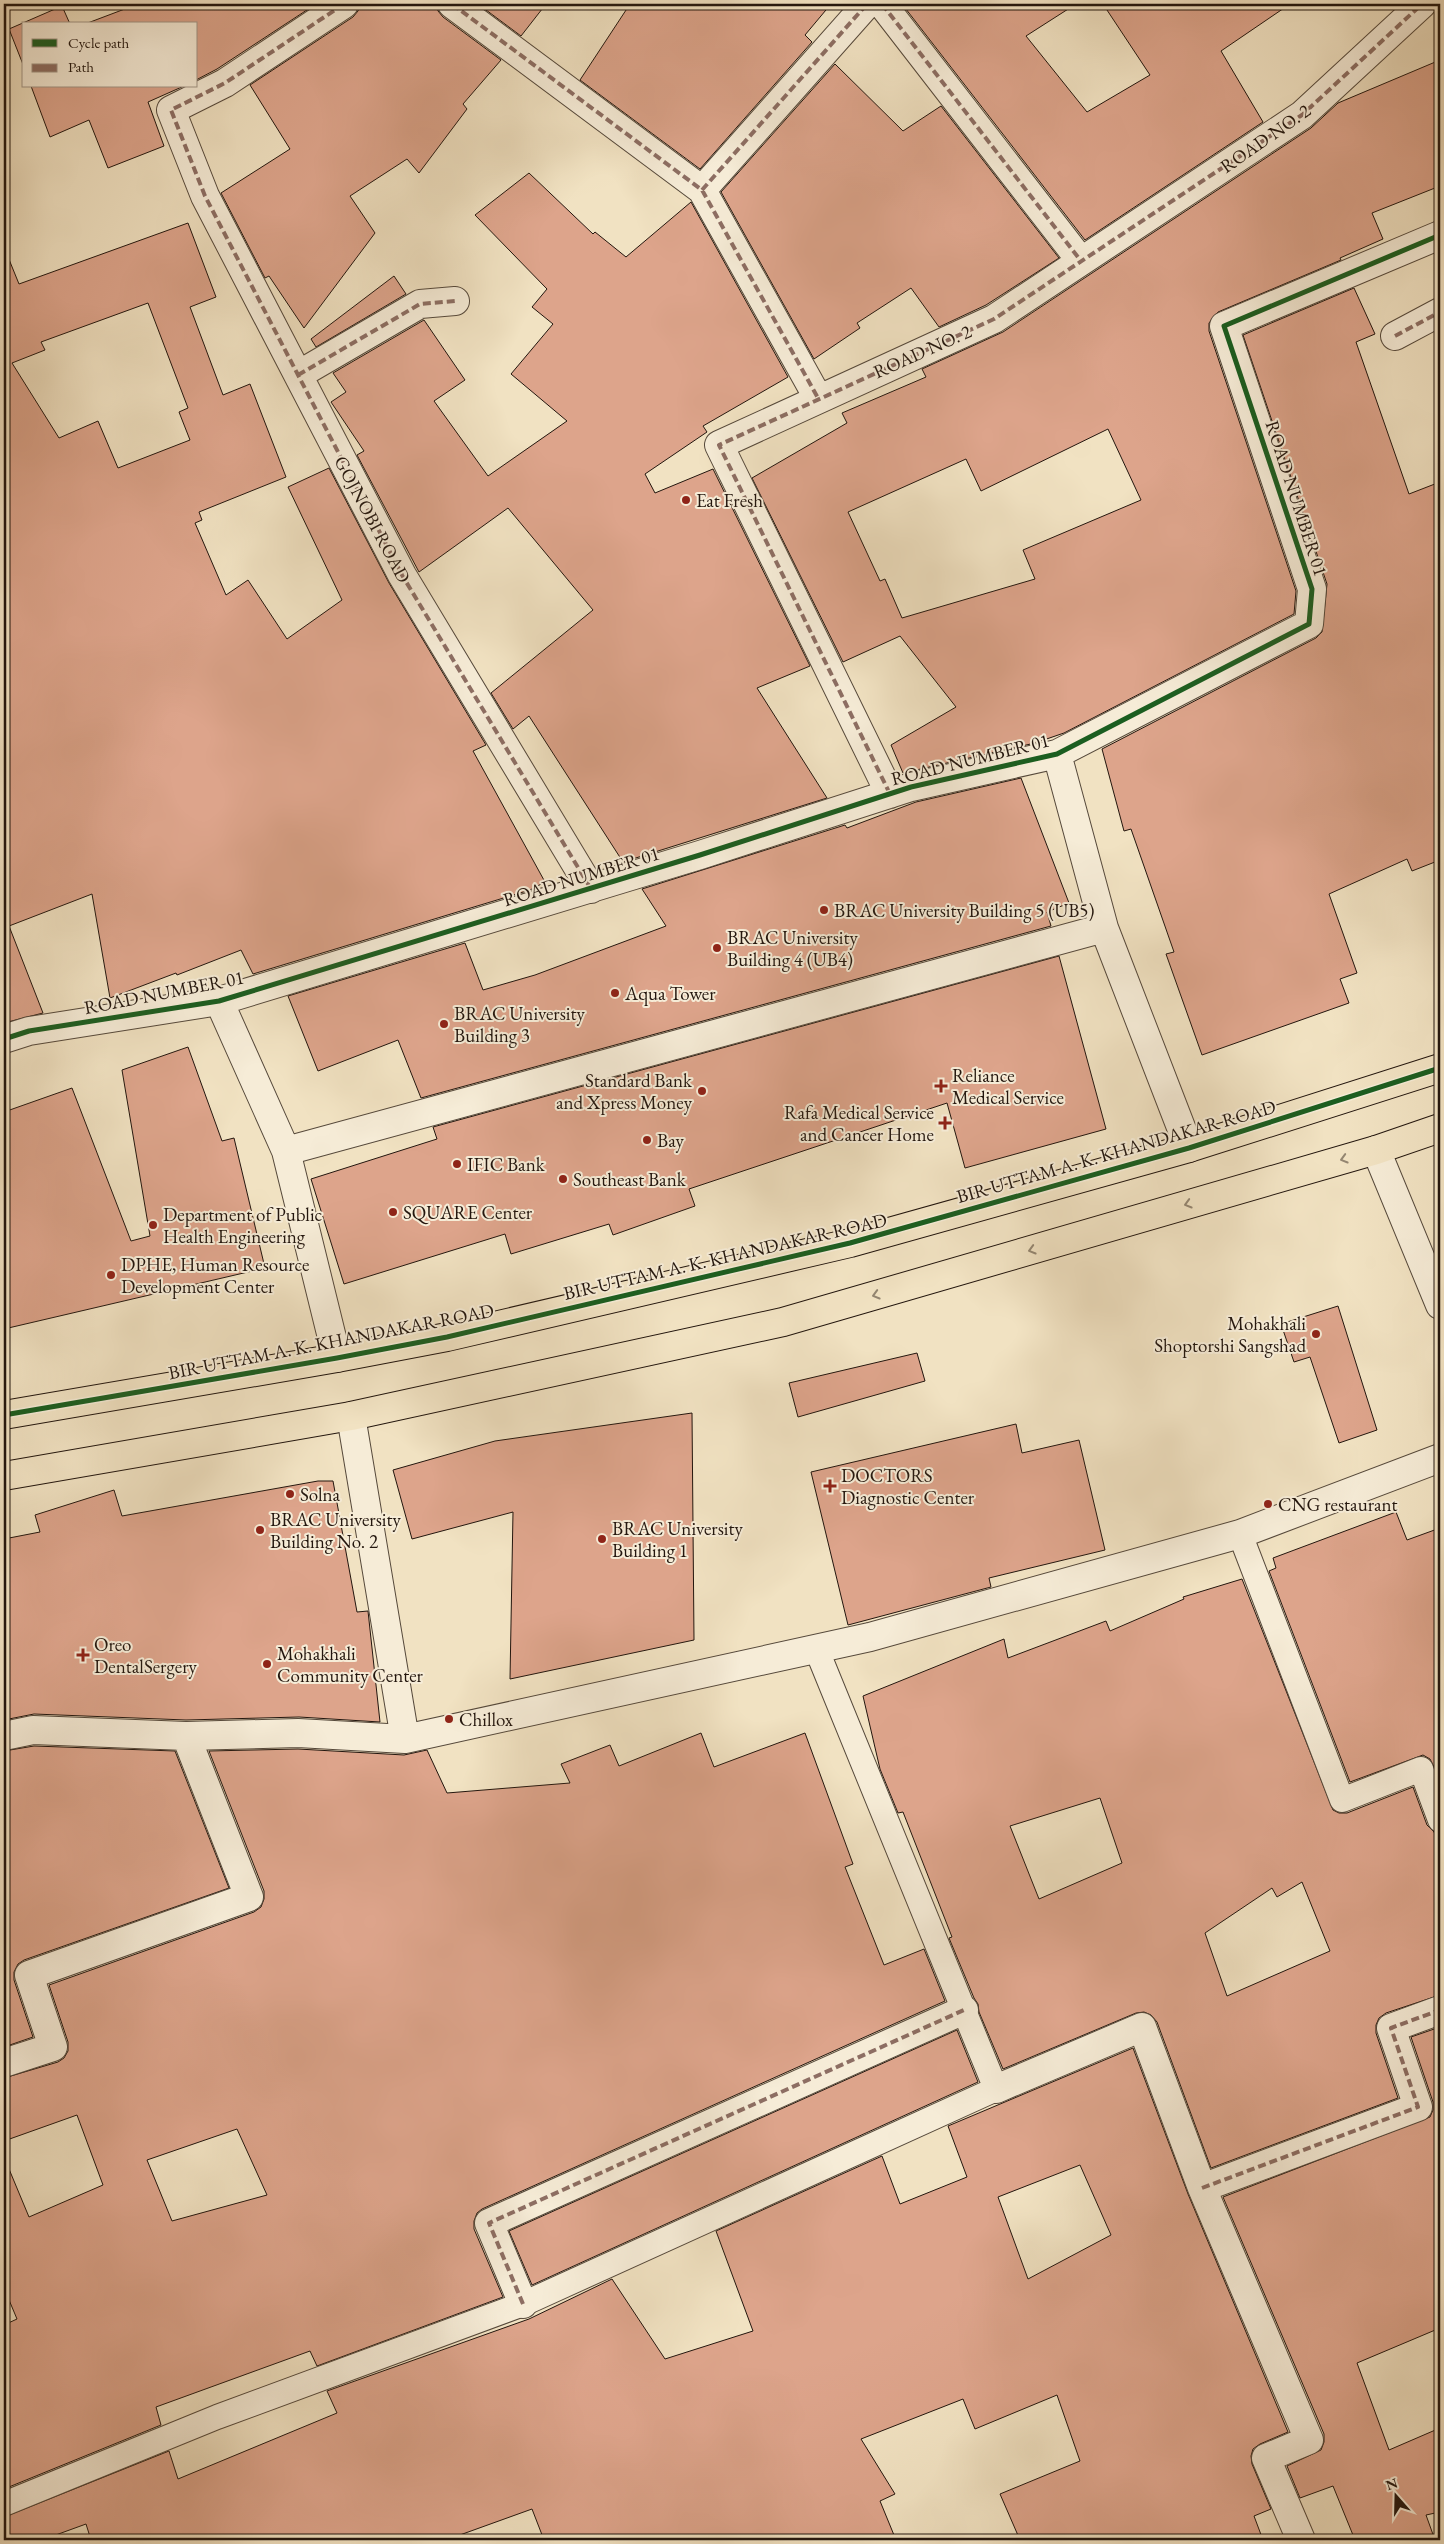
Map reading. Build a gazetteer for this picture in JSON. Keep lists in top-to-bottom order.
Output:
{
  "streets": {
    "main road": ["BIR UTTAM A. K. KHANDAKAR ROAD"],
    "street": ["ROAD NO. 2", "ROAD NUMBER 01", "GOJNOBI ROAD"]
  },
  "crossings": [
    ["ROAD NO. 2", "ROAD NUMBER 01"],
    ["ROAD NUMBER 01", "GOJNOBI ROAD"]
  ],
  "places": {
    "other": [
      "Eat Fresh",
      "BRAC University Building 5 (UB5)",
      "BRAC University Building 4 (UB4)",
      "Aqua Tower",
      "BRAC University Building 3",
      "Standard Bank and Xpress Money",
      "Bay",
      "IFIC Bank",
      "Southeast Bank",
      "SQUARE Center",
      "Department of Public Health Engineering",
      "DPHE, Human Resource Development Center",
      "Mohakhali Shoptorshi Sangshad",
      "Solna",
      "CNG restaurant",
      "BRAC University Building No. 2",
      "BRAC University Building 1",
      "Mohakhali Community Center",
      "Chillox"
    ],
    "health": [
      "Reliance Medical Service",
      "Rafa Medical Service and Cancer Home",
      "DOCTORS Diagnostic Center",
      "Oreo DentalSergery"
    ]
  },
  "legend": ["Cycle path", "Path"],
  "north": "top"
}
